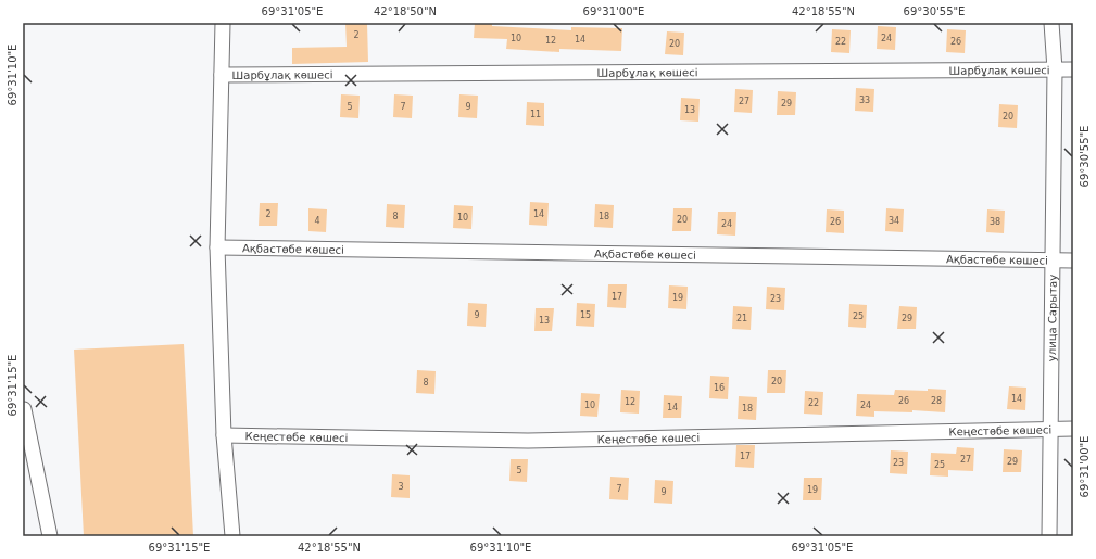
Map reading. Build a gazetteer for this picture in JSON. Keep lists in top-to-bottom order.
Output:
{
  "streets": {
    "street": [
      "Шарбұлақ көшесі",
      "Ақбастөбе көшесі",
      "улица Сарытау",
      "Кеңестөбе көшесі"
    ]
  },
  "crossings": [
    ["Шарбұлақ көшесі", "улица Сарытау"],
    ["Ақбастөбе көшесі", "улица Сарытау"],
    ["улица Сарытау", "Кеңестөбе көшесі"]
  ],
  "house_numbers": [
    "2",
    "10",
    "24",
    "14",
    "12",
    "22",
    "26",
    "20",
    "33",
    "27",
    "29",
    "5",
    "7",
    "9",
    "13",
    "11",
    "20",
    "2",
    "14",
    "8",
    "18",
    "10",
    "20",
    "4",
    "34",
    "26",
    "38",
    "24",
    "17",
    "19",
    "23",
    "9",
    "15",
    "25",
    "21",
    "29",
    "13",
    "20",
    "8",
    "16",
    "14",
    "26",
    "28",
    "12",
    "22",
    "10",
    "24",
    "14",
    "18",
    "17",
    "27",
    "29",
    "23",
    "25",
    "5",
    "3",
    "7",
    "19",
    "9"
  ],
  "coordinates": [
    "69°31'05\"E",
    "42°18'50\"N",
    "69°31'00\"E",
    "42°18'55\"N",
    "69°30'55\"E",
    "69°31'10\"E",
    "69°31'15\"E"
  ]
}
